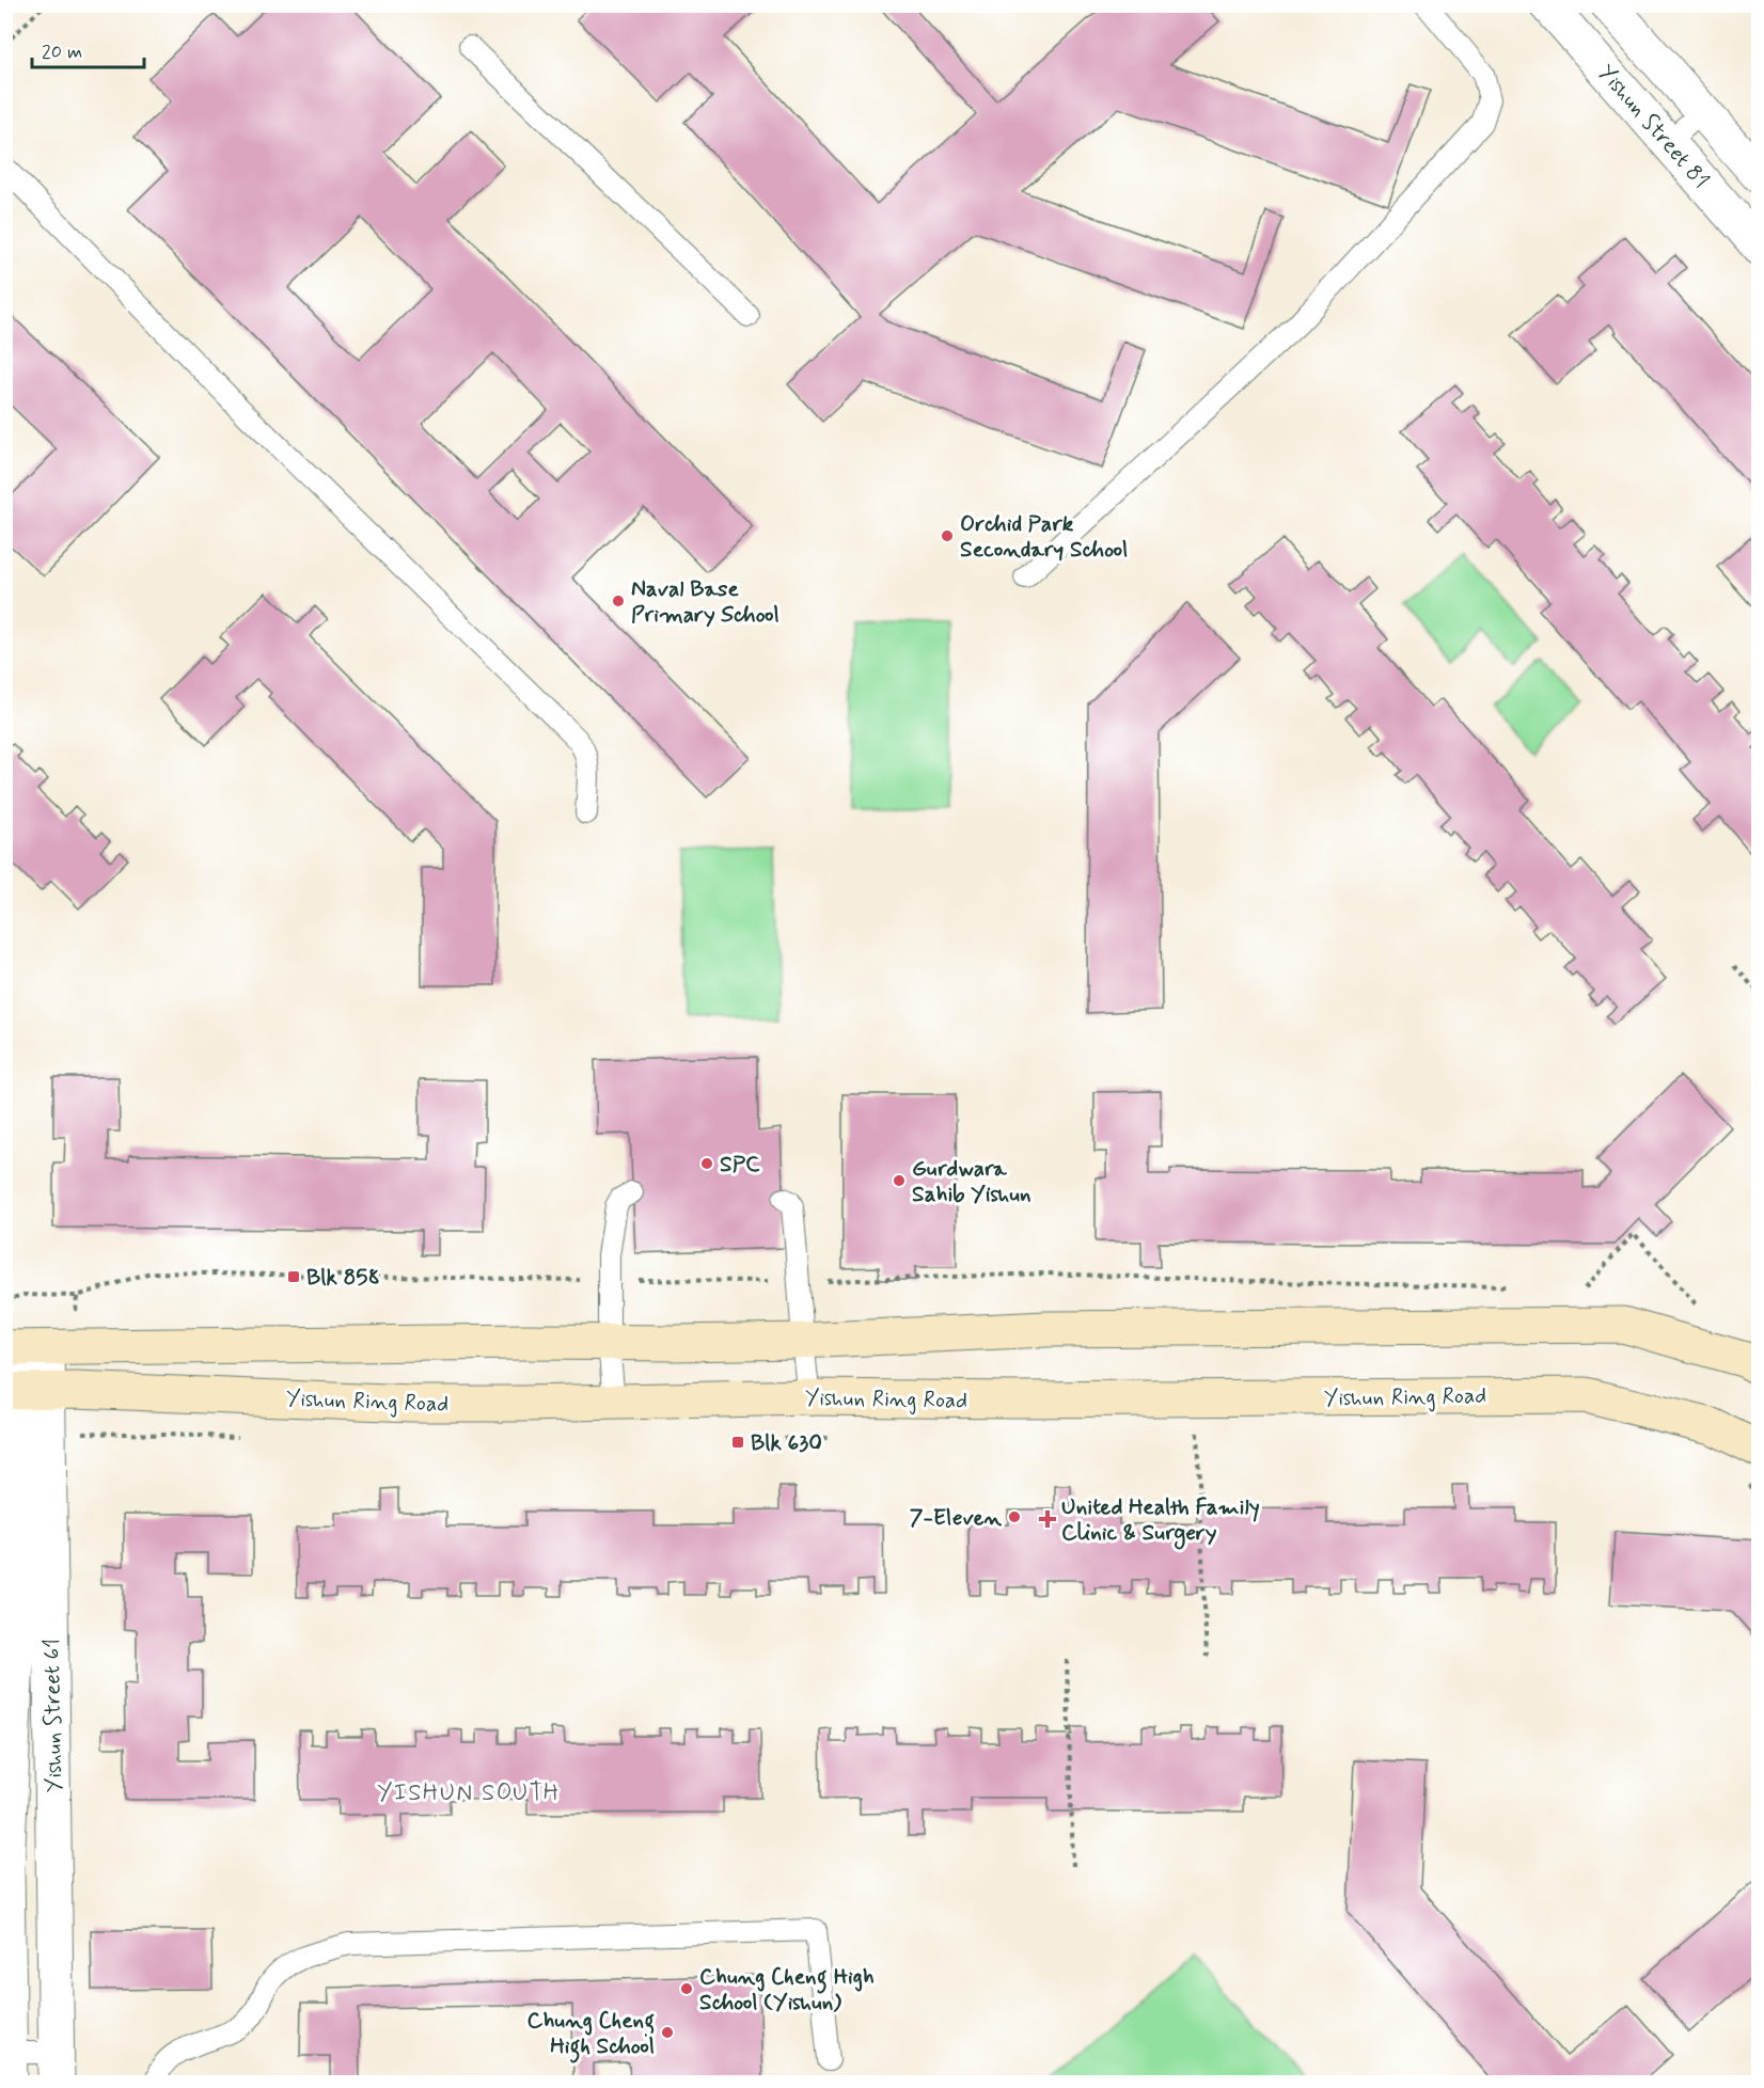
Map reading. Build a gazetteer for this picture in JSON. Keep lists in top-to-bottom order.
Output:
{
  "streets": {
    "main road": ["Yishun Ring Road"],
    "street": ["Yishun Street 81", "Yishun Street 61"]
  },
  "crossings": [
    ["Yishun Ring Road", "Yishun Street 61"]
  ],
  "districts": ["YISHUN SOUTH"],
  "places": {
    "other": [
      "Orchid Park Secondary School",
      "Naval Base Primary School",
      "SPC",
      "Gurdwara Sahib Yishun",
      "7-Eleven",
      "Chung Cheng High School (Yishun)",
      "Chung Cheng High School"
    ],
    "transit": ["Blk 858", "Blk 630"],
    "health": ["United Health Family Clinic & Surgery"]
  },
  "scale_bar": "20 m"
}
